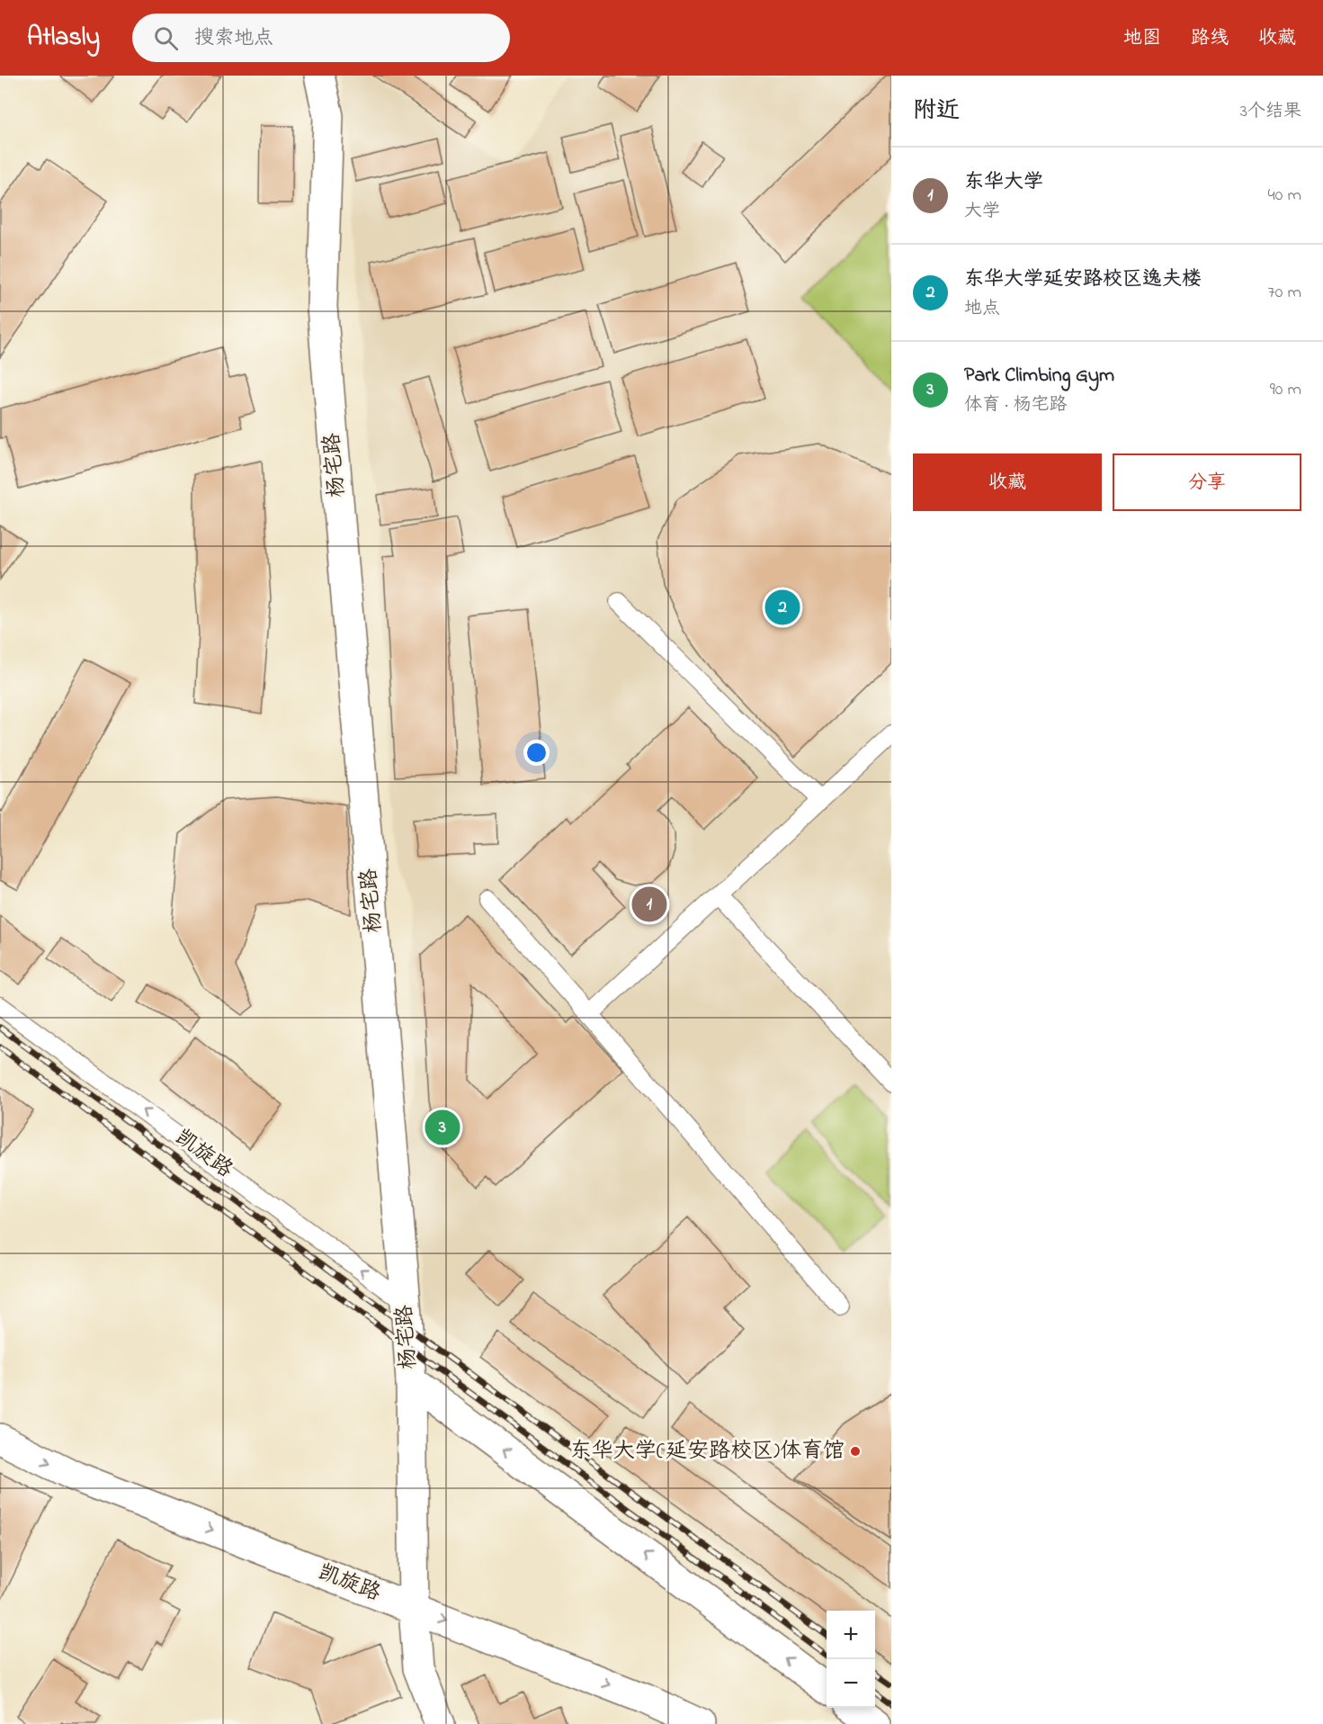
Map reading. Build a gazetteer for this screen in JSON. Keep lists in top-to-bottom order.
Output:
{
  "streets": {
    "street": ["杨宅路", "凯旋路"]
  },
  "crossings": [
    ["杨宅路", "凯旋路"]
  ],
  "places": ["东华大学(延安路校区)体育馆"],
  "page": {
    "header": "Atlasly",
    "search": "搜索地点",
    "nav": ["地图", "路线", "收藏"],
    "heading": ["附近", "3个结果"],
    "list": [
      {
        "mark": "1",
        "name": "东华大学",
        "note": "大学",
        "value": "40 m"
      },
      {
        "mark": "2",
        "name": "东华大学延安路校区逸夫楼",
        "note": "地点",
        "value": "70 m"
      },
      {
        "mark": "3",
        "name": "Park Climbing Gym",
        "note": "体育 · 杨宅路",
        "value": "90 m"
      }
    ],
    "buttons": ["收藏", "分享"],
    "pins": ["2", "1", "3"],
    "map_buttons": ["+", "−"]
  }
}
